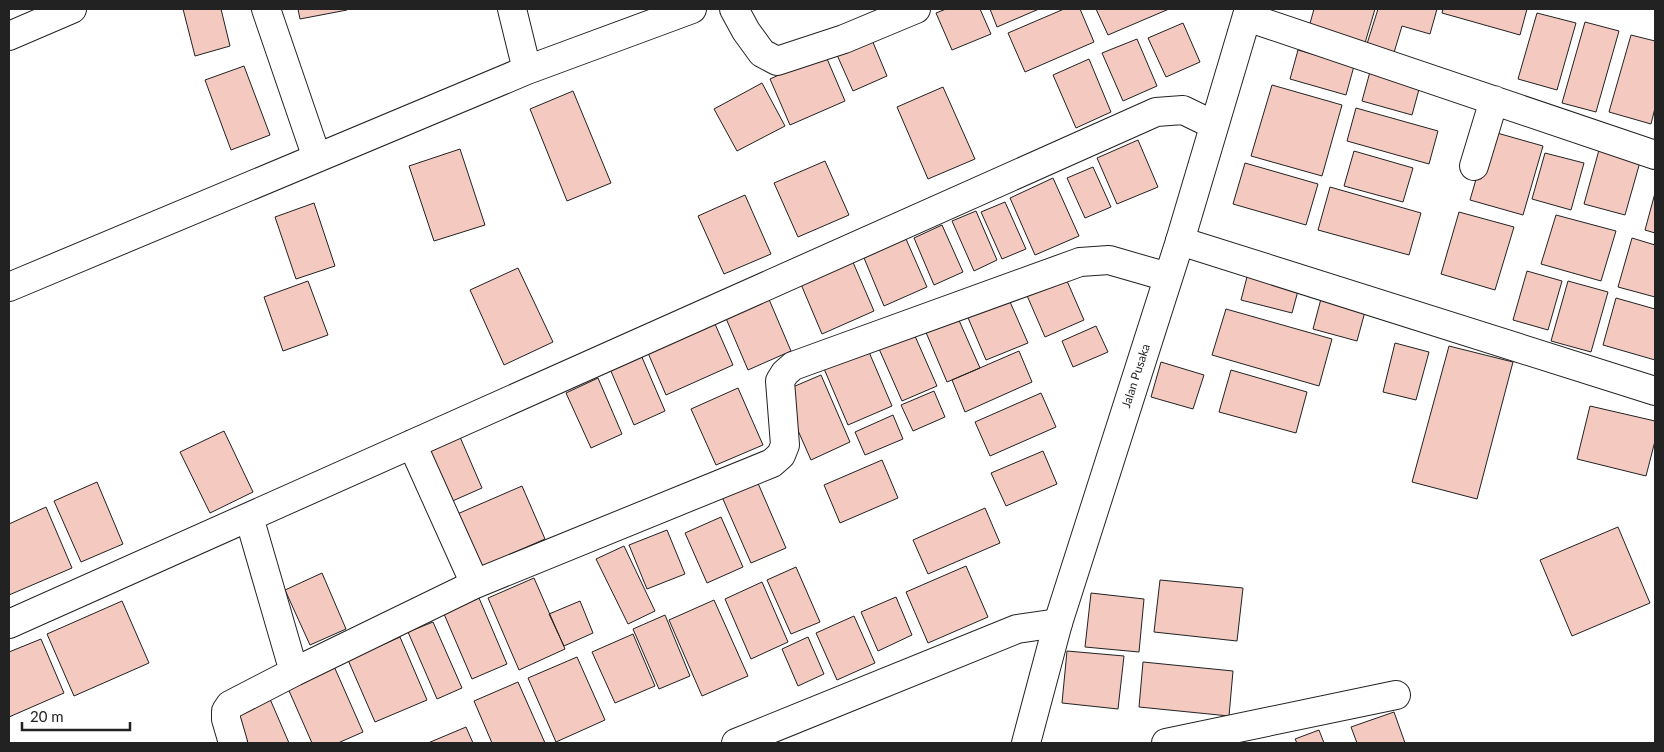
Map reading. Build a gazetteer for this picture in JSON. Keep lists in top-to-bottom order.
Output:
{
  "streets": {
    "street": ["Jalan Pusaka"]
  },
  "scale_bar": "20 m"
}
